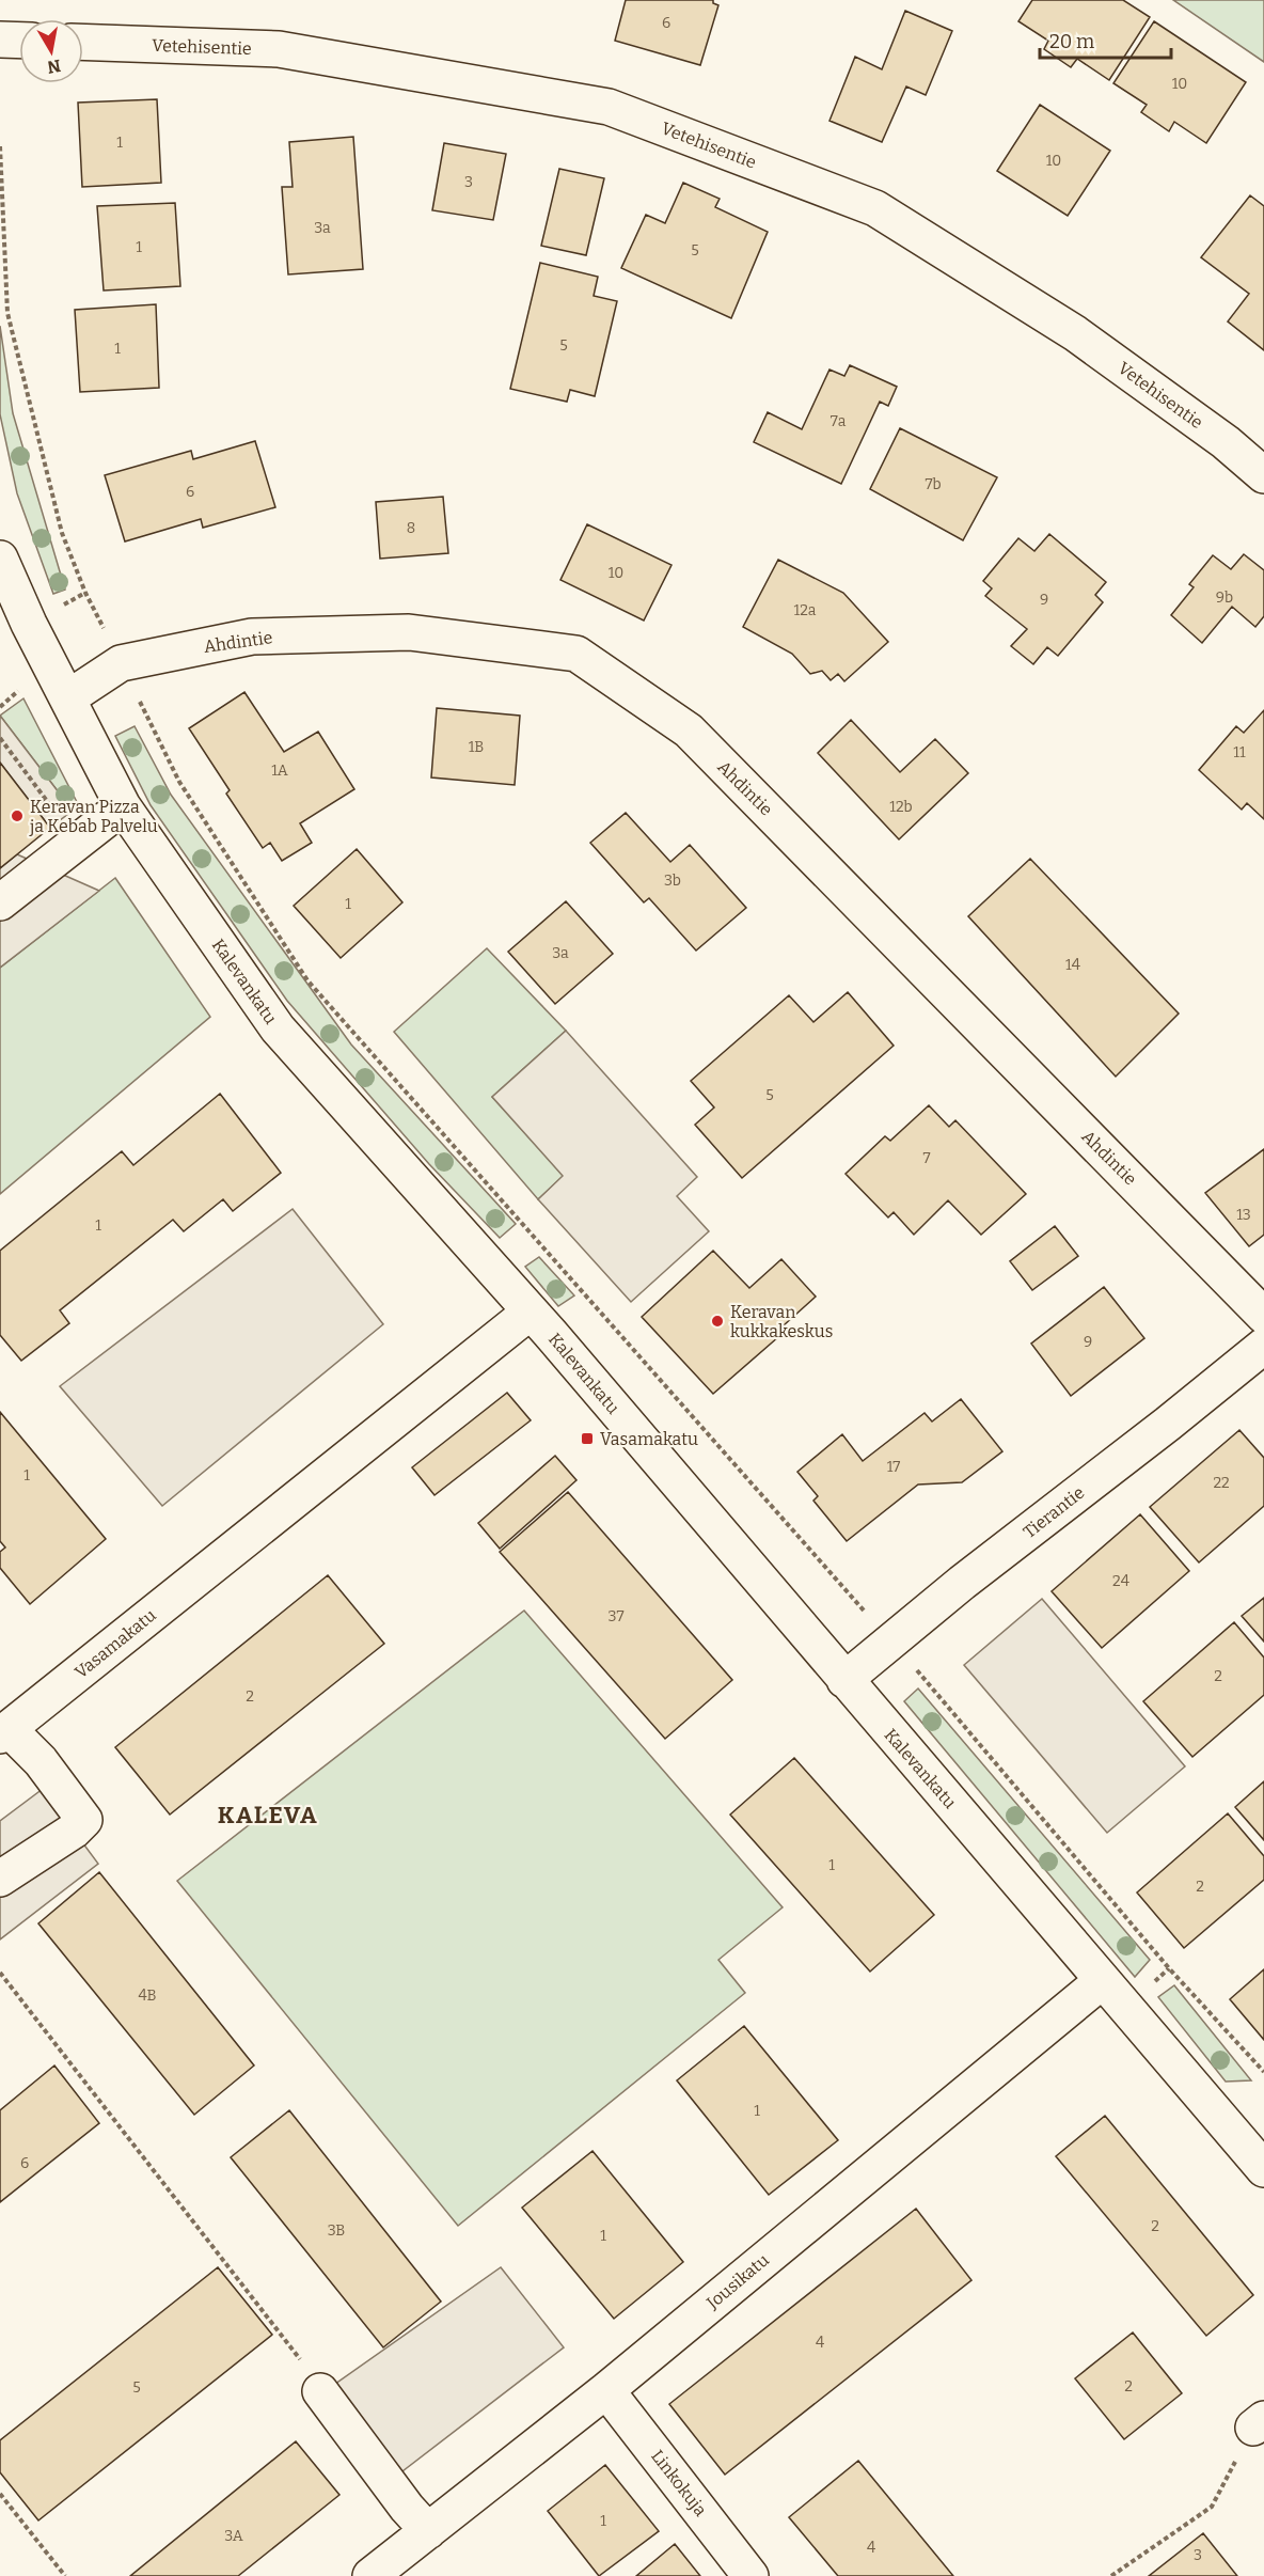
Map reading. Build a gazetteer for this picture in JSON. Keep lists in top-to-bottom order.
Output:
{
  "streets": {
    "street": [
      "Vetehisentie",
      "Ahdintie",
      "Kalevankatu",
      "Tierantie",
      "Vasamakatu",
      "Jousikatu",
      "Linkokuja"
    ]
  },
  "crossings": [
    ["Ahdintie", "Kalevankatu"],
    ["Kalevankatu", "Tierantie"],
    ["Kalevankatu", "Vasamakatu"],
    ["Kalevankatu", "Jousikatu"],
    ["Jousikatu", "Linkokuja"]
  ],
  "districts": ["KALEVA"],
  "places": {
    "other": ["Keravan Pizza ja Kebab Palvelu", "Keravan kukkakeskus"],
    "transit": ["Vasamakatu"]
  },
  "house_numbers": [
    "6",
    "10",
    "1",
    "10",
    "3",
    "3a",
    "1",
    "5",
    "5",
    "1",
    "7a",
    "7b",
    "6",
    "8",
    "10",
    "9b",
    "9",
    "12a",
    "1B",
    "11",
    "1A",
    "12b",
    "3b",
    "1",
    "3a",
    "14",
    "5",
    "7",
    "13",
    "1",
    "9",
    "17",
    "1",
    "22",
    "24",
    "37",
    "2",
    "2",
    "1",
    "2",
    "4B",
    "1",
    "6",
    "2",
    "3B",
    "1",
    "4",
    "2",
    "5",
    "1",
    "3A",
    "4",
    "3"
  ],
  "scale_bar": "20 m",
  "north": "bottom"
}
